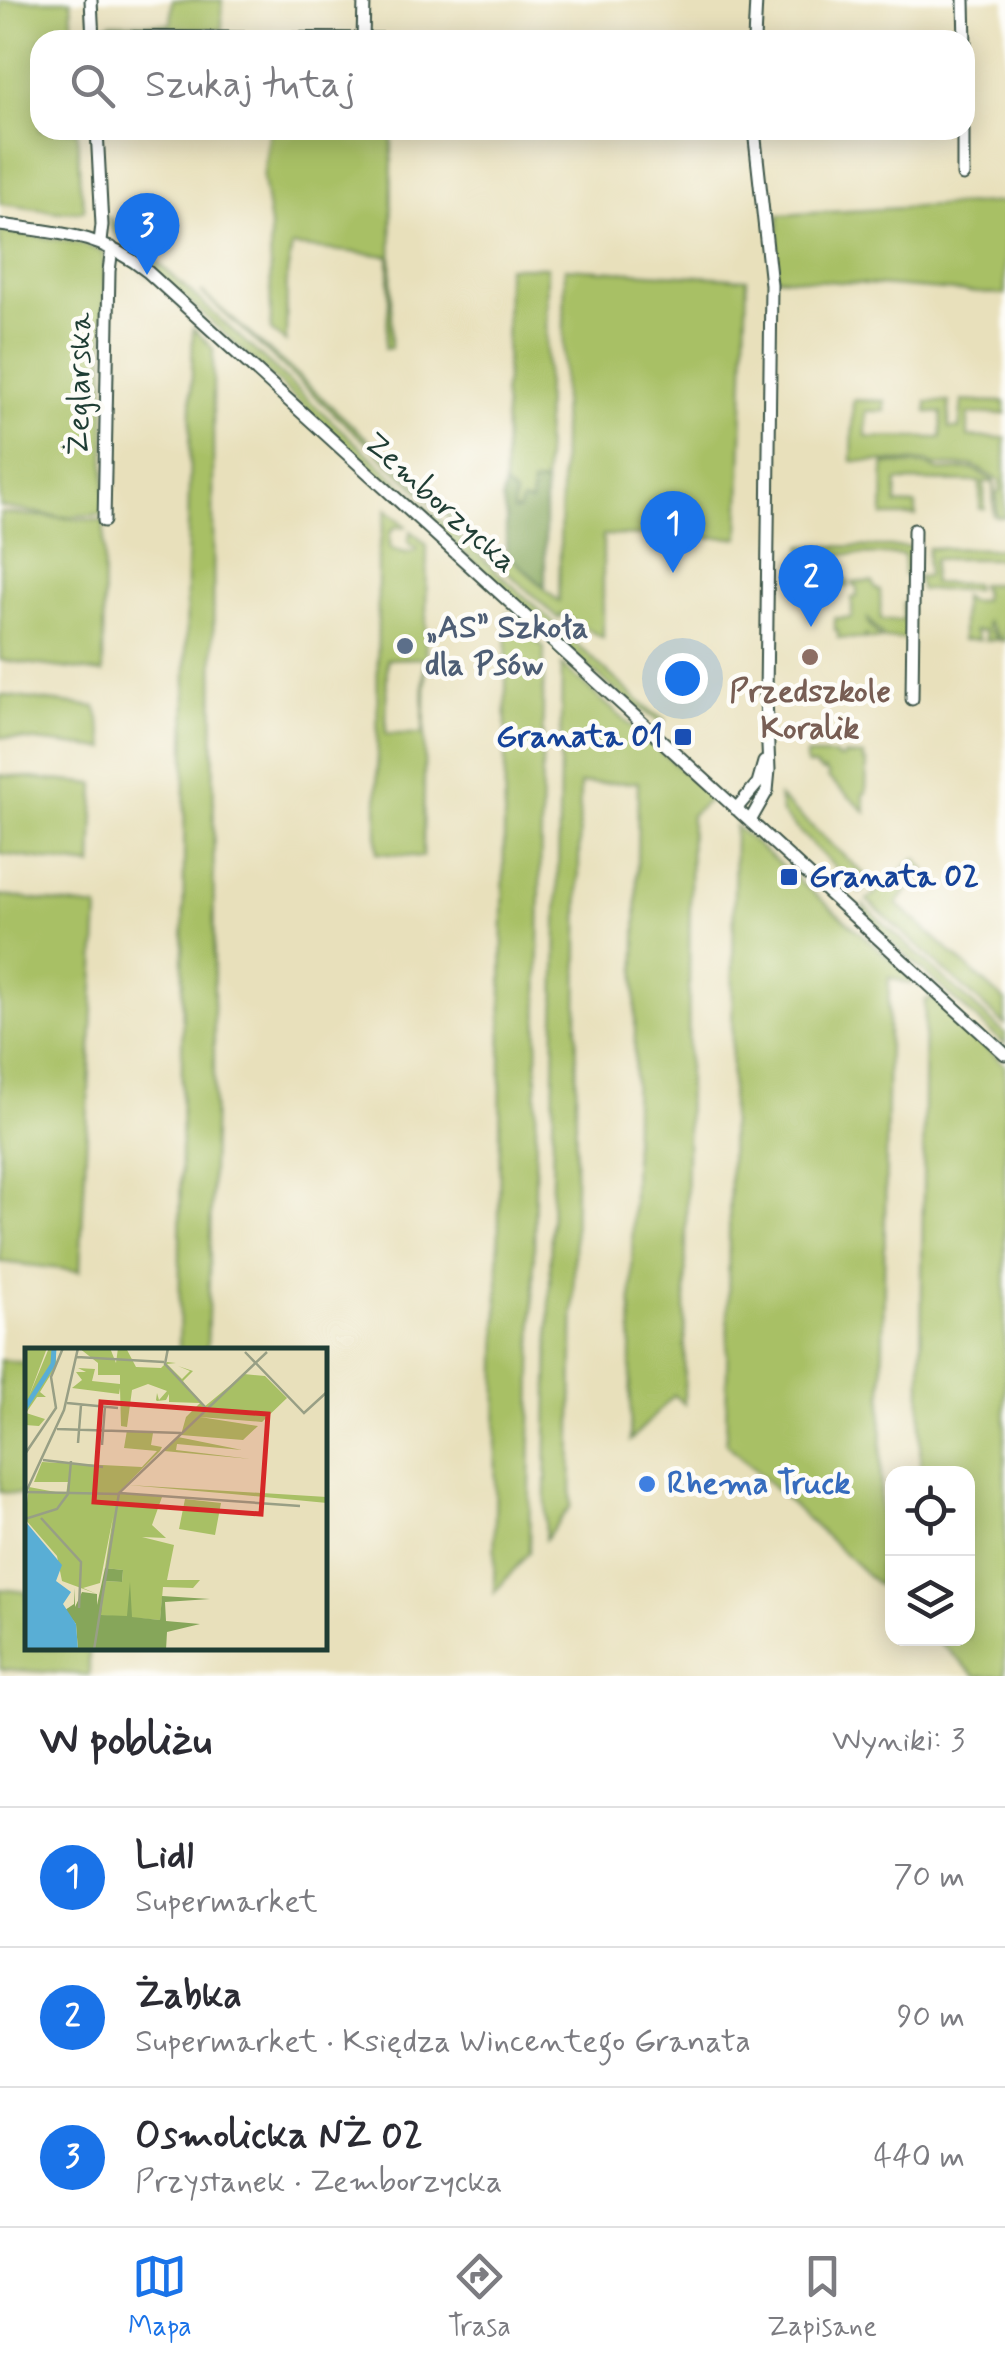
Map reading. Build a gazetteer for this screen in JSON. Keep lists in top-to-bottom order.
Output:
{
  "streets": {
    "street": ["Żeglarska", "Zemborzycka"]
  },
  "crossings": [
    ["Żeglarska", "Zemborzycka"]
  ],
  "places": {
    "other": ["„AS” Szkoła dla Psów", "Przedszkole Koralik", "Rhema Truck"],
    "transit": ["Granata 01", "Granata 02"]
  },
  "page": {
    "search": "Szukaj tutaj",
    "pins": ["3", "1", "2"],
    "heading": ["W pobliżu", "Wyniki: 3"],
    "list": [
      {
        "mark": "1",
        "name": "Lidl",
        "note": "Supermarket",
        "value": "70 m"
      },
      {
        "mark": "2",
        "name": "Żabka",
        "note": "Supermarket · Księdza Wincentego Granata",
        "value": "90 m"
      },
      {
        "mark": "3",
        "name": "Osmolicka NŻ 02",
        "note": "Przystanek · Zemborzycka",
        "value": "440 m"
      }
    ],
    "nav": ["Mapa", "Trasa", "Zapisane"]
  }
}
